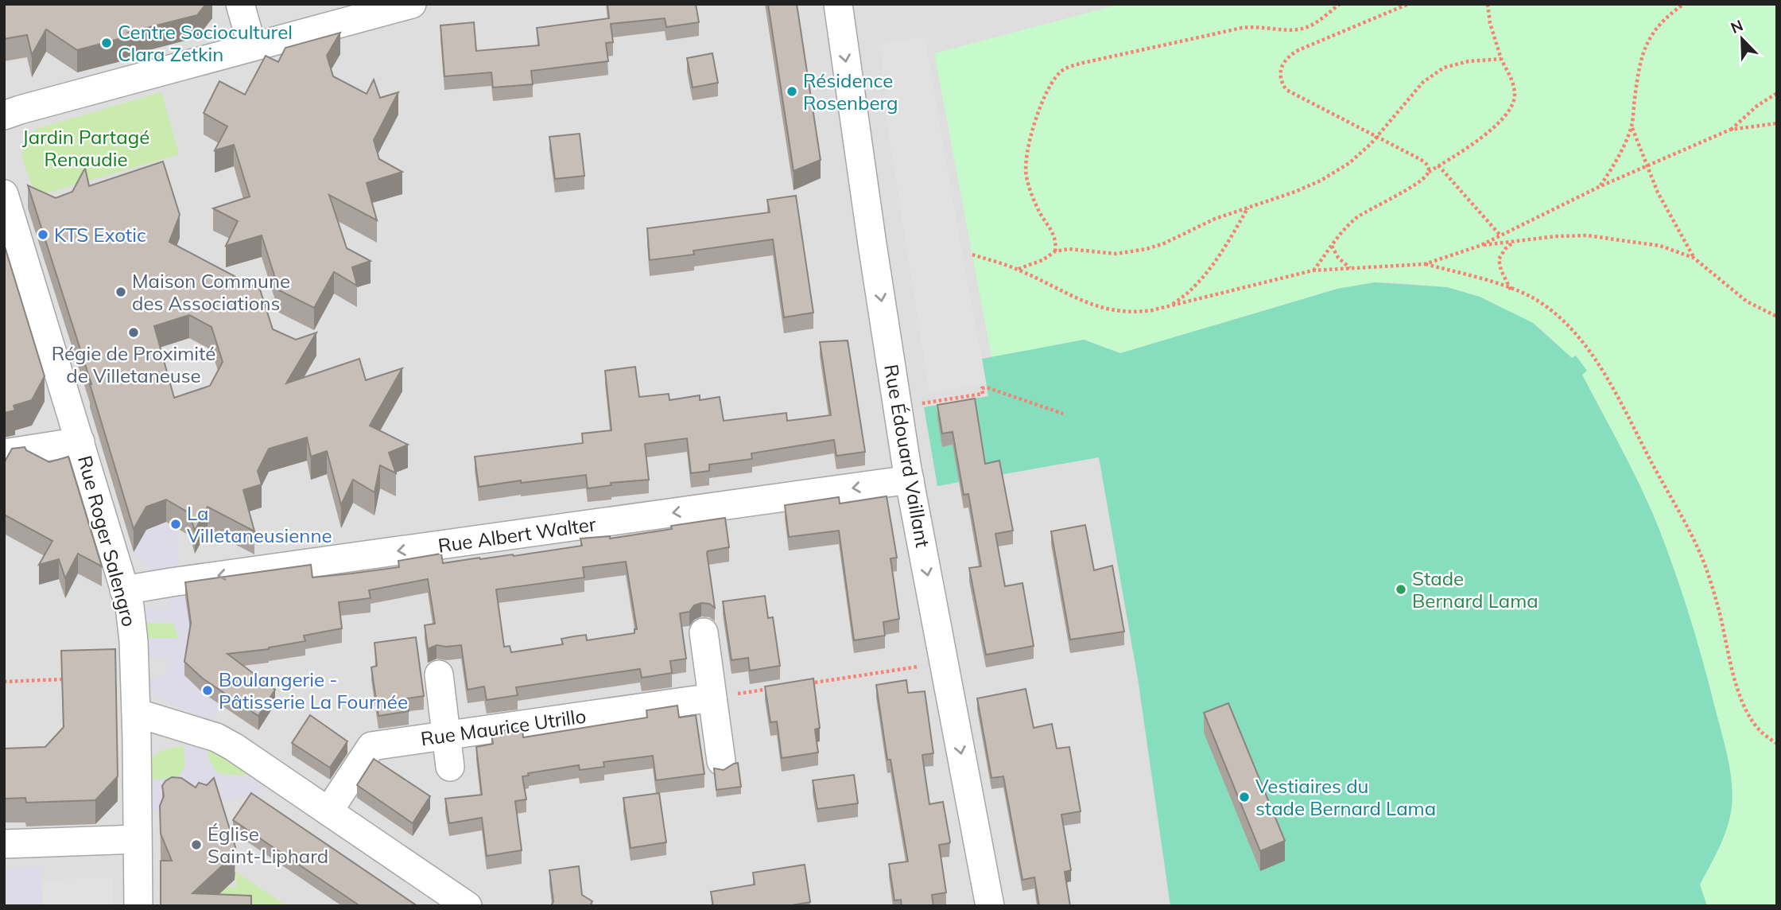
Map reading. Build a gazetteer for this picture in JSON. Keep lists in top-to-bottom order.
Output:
{
  "streets": {
    "street": [
      "Rue Édouard Vaillant",
      "Rue Albert Walter",
      "Rue Roger Salengro",
      "Rue Maurice Utrillo"
    ]
  },
  "crossings": [
    ["Rue Édouard Vaillant", "Rue Albert Walter"],
    ["Rue Albert Walter", "Rue Roger Salengro"]
  ],
  "one_way": ["Rue Édouard Vaillant", "Rue Albert Walter"],
  "parks": ["Jardin Partagé Renaudie"],
  "places": [
    "Centre Socioculturel Clara Zetkin",
    "Résidence Rosenberg",
    "KTS Exotic",
    "Maison Commune des Associations",
    "Régie de Proximité de Villetaneuse",
    "La Villetaneusienne",
    "Stade Bernard Lama",
    "Boulangerie - Pâtisserie La Fournée",
    "Vestiaires du stade Bernard Lama",
    "Église Saint-Liphard"
  ],
  "north": "top left"
}
